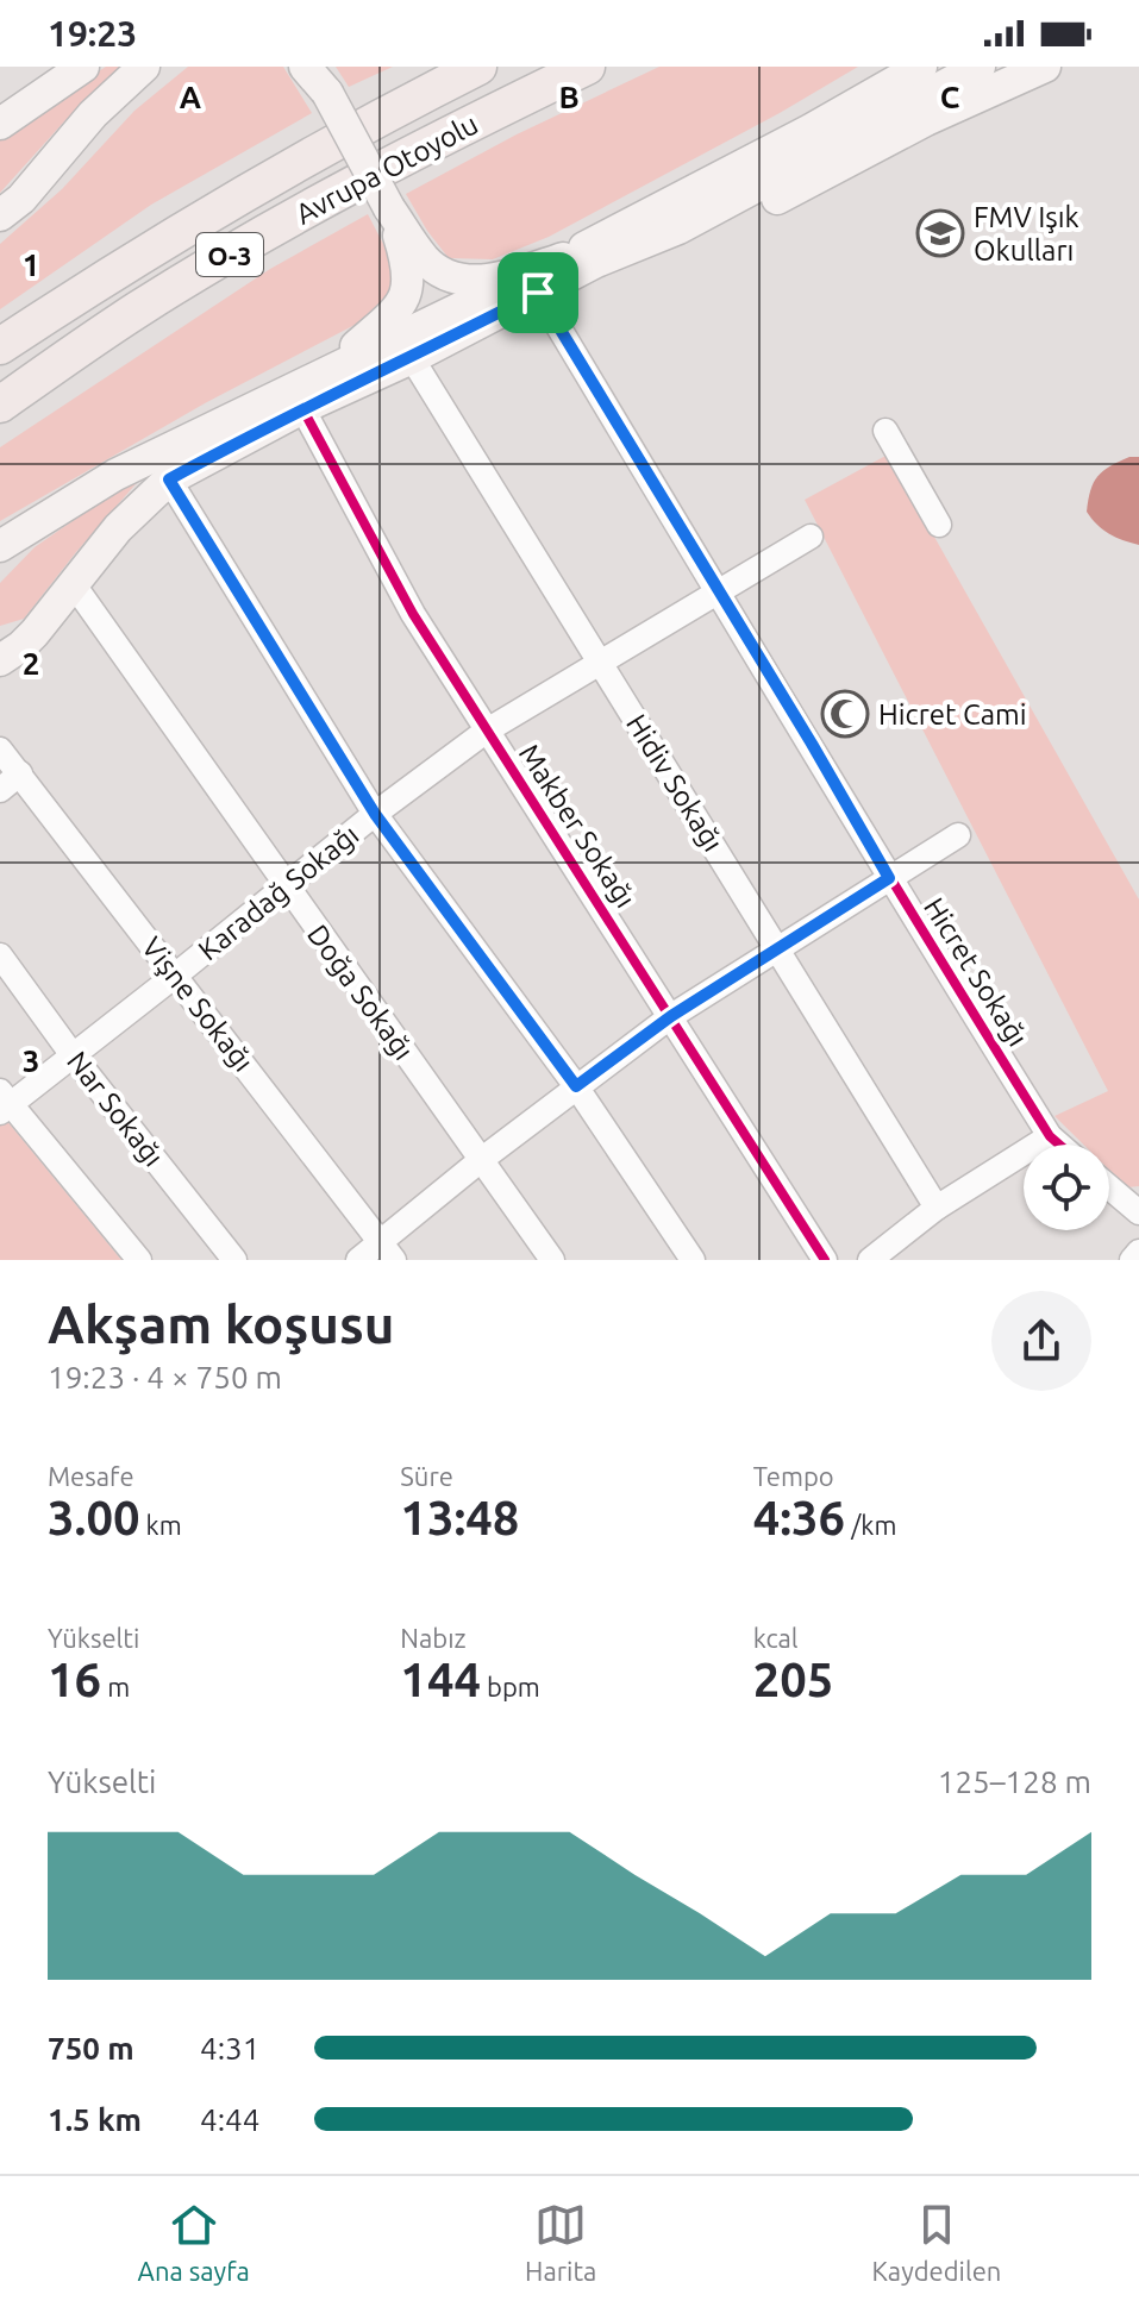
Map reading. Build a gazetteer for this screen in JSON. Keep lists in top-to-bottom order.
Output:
{
  "streets": {
    "highway": ["Avrupa Otoyolu", "O-3"],
    "street": [
      "Hidiv Sokağı",
      "Makber Sokağı",
      "Karadağ Sokağı",
      "Hicret Sokağı",
      "Doğa Sokağı",
      "Vişne Sokağı",
      "Nar Sokağı"
    ]
  },
  "crossings": [
    ["Hidiv Sokağı", "Karadağ Sokağı"],
    ["Makber Sokağı", "Karadağ Sokağı"],
    ["Karadağ Sokağı", "Hicret Sokağı"],
    ["Karadağ Sokağı", "Doğa Sokağı"],
    ["Karadağ Sokağı", "Vişne Sokağı"],
    ["Karadağ Sokağı", "Nar Sokağı"]
  ],
  "places": {
    "school or university": ["FMV Işık Okulları"],
    "mosque": ["Hicret Cami"]
  },
  "page": {
    "status": "19:23",
    "heading": ["Akşam koşusu", "19:23 · 4 × 750 m"],
    "stats": [
      ["Mesafe", "3.00 km"],
      ["Süre", "13:48"],
      ["Tempo", "4:36 /km"],
      ["Yükselti", "16 m"],
      ["Nabız", "144 bpm"],
      ["kcal", "205"]
    ],
    "chart": ["Yükselti", "125–128 m"],
    "list": [
      {
        "name": "750 m",
        "note": "4:31"
      },
      {
        "name": "1.5 km",
        "note": "4:44"
      }
    ],
    "tabs": ["Ana sayfa", "Harita", "Kaydedilen"]
  },
  "grid": {
    "columns": ["A", "B", "C"],
    "rows": ["1", "2", "3"]
  }
}
